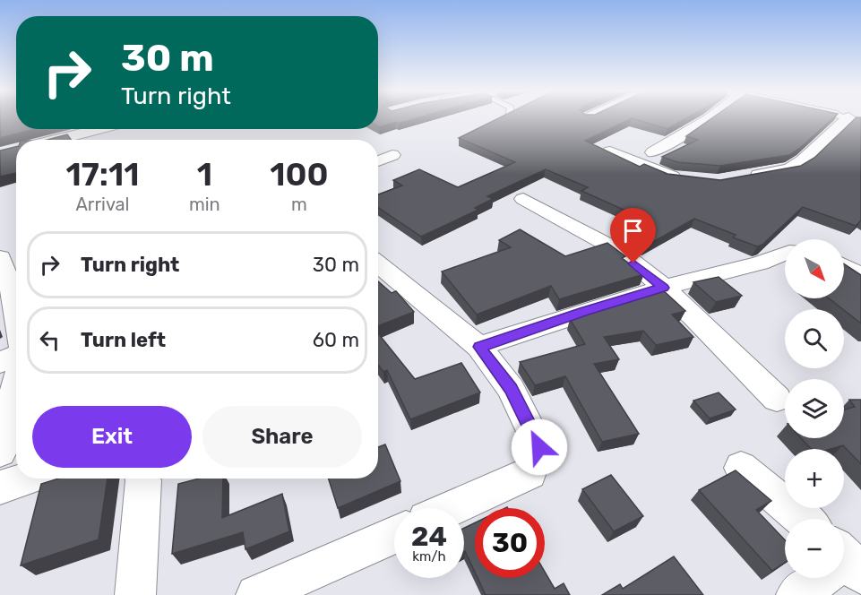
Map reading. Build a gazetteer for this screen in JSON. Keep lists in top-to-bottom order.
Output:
{
  "north": "bottom right",
  "page": {
    "turn": ["30 m", "Turn right"],
    "eta": [
      "17:11",
      "Arrival",
      "1",
      "min",
      "100",
      "m"
    ],
    "list": [
      {
        "name": "Turn right",
        "value": "30 m"
      },
      {
        "name": "Turn left",
        "value": "60 m"
      }
    ],
    "map_buttons": ["+", "−"],
    "buttons": ["Exit", "Share"],
    "speed": "24 km/h",
    "limit": "30"
  }
}
